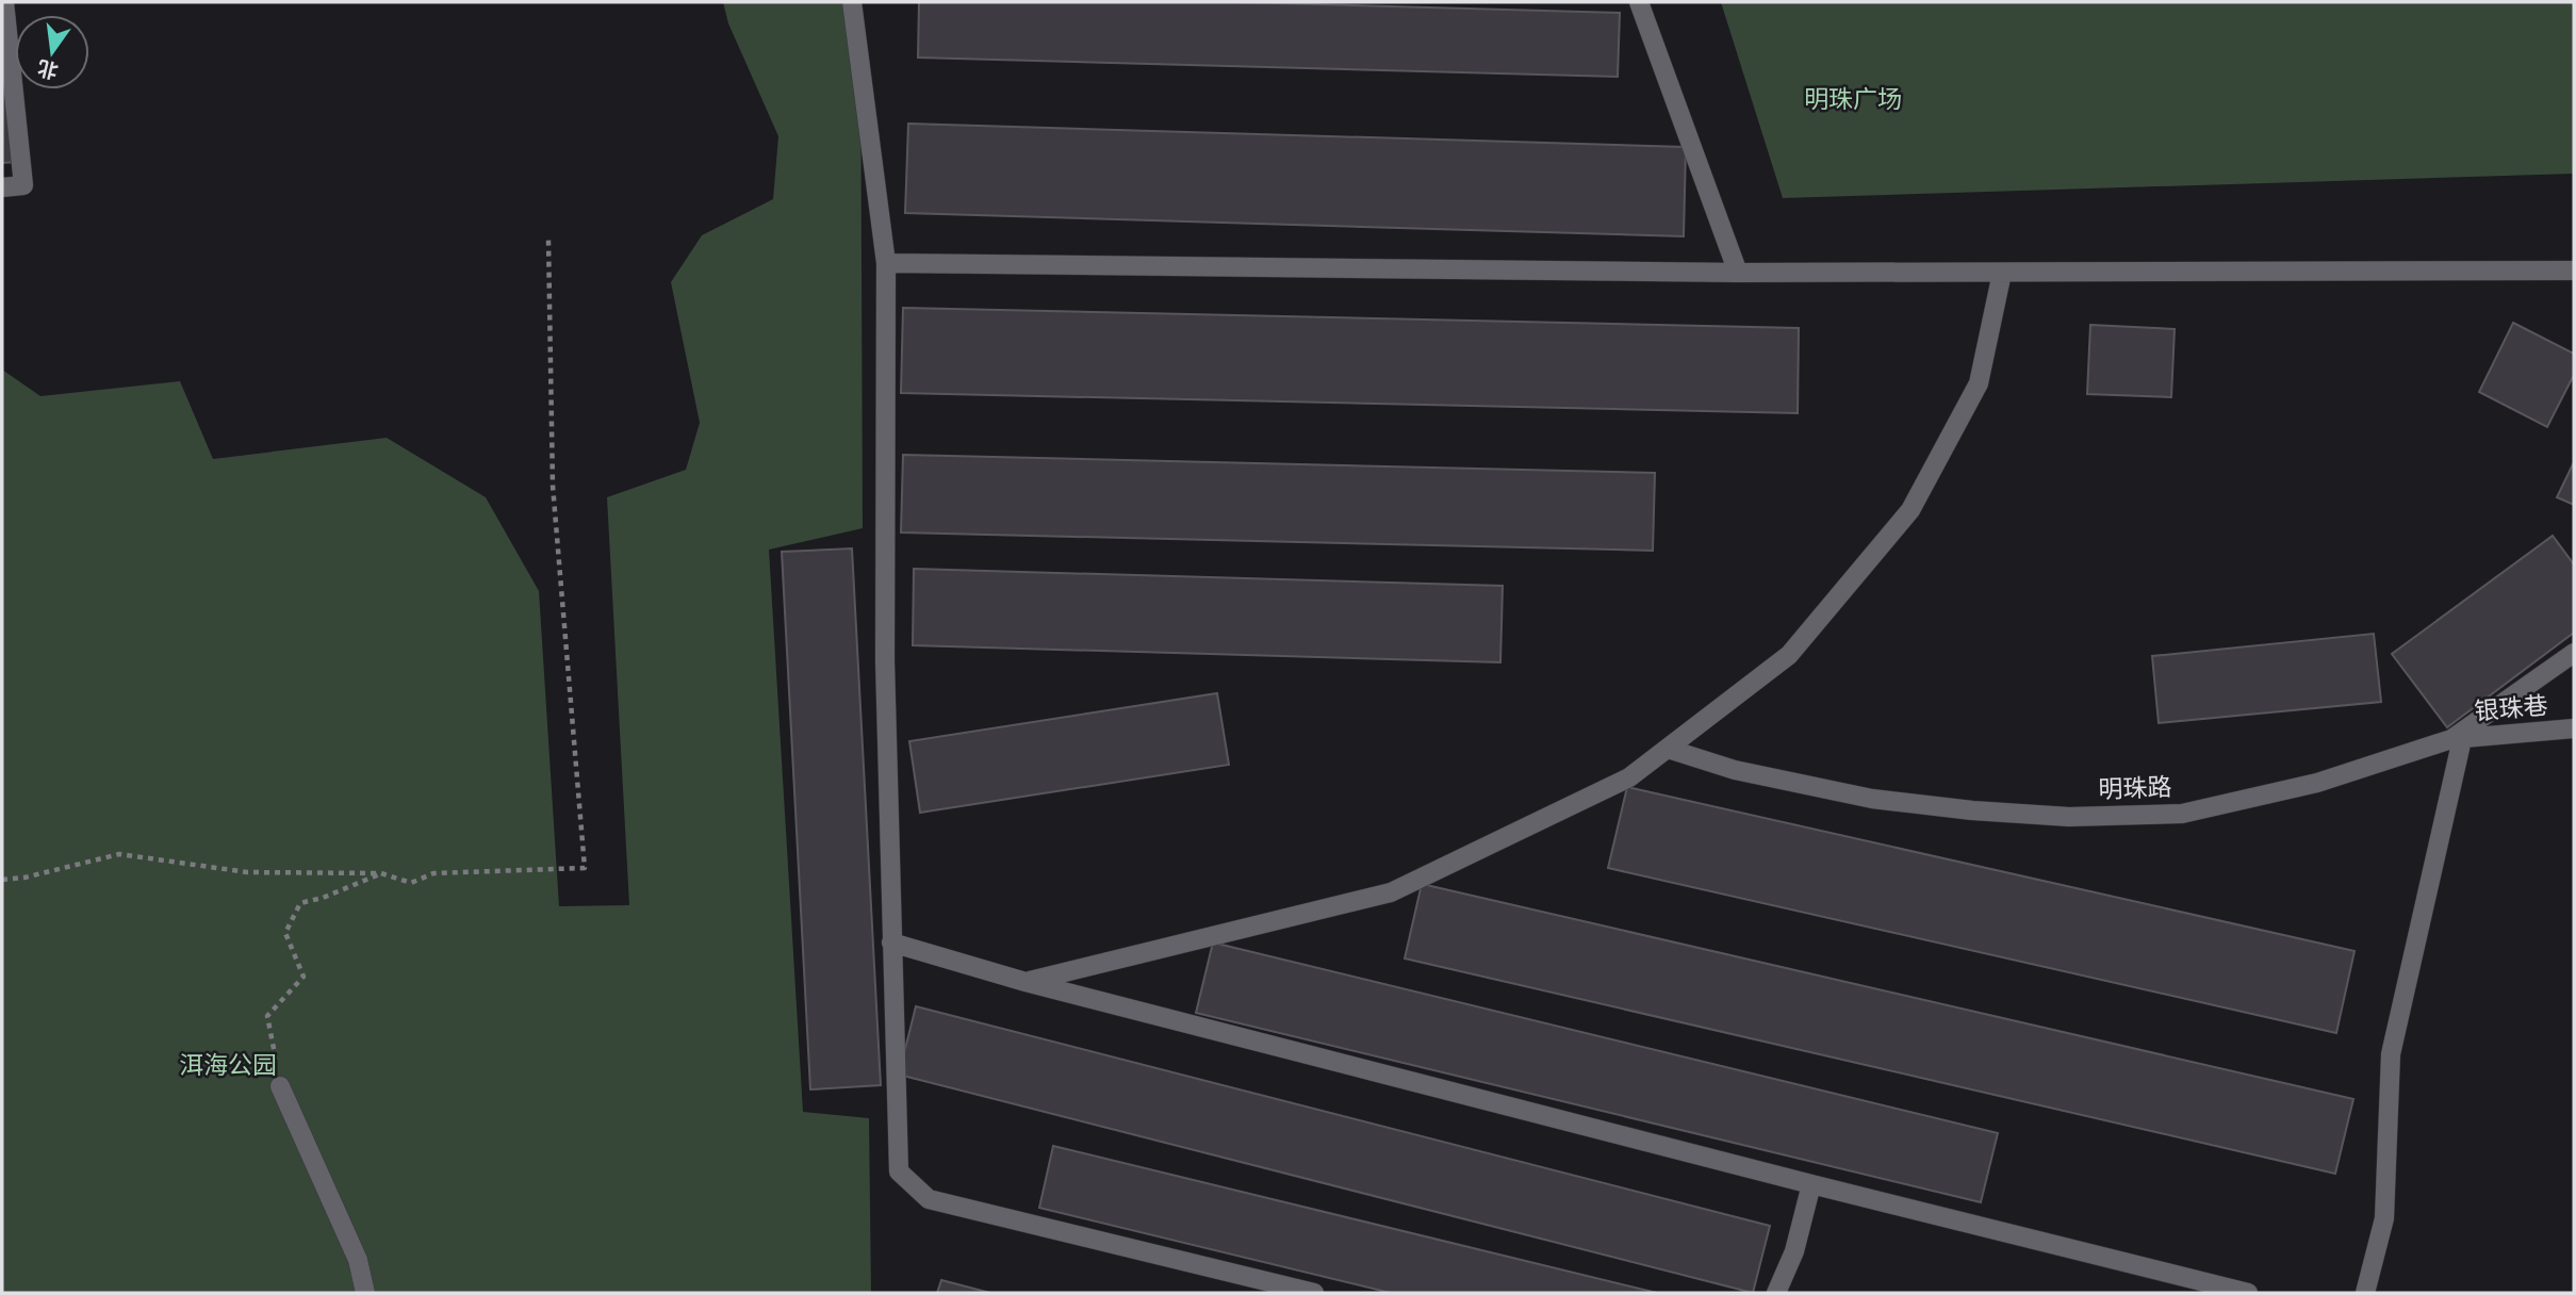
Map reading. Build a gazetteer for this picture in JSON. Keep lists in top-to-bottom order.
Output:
{
  "streets": {
    "street": ["银珠巷", "明珠路"]
  },
  "crossings": [
    ["银珠巷", "明珠路"]
  ],
  "parks": ["明珠广场", "洱海公园"],
  "north": "bottom"
}
